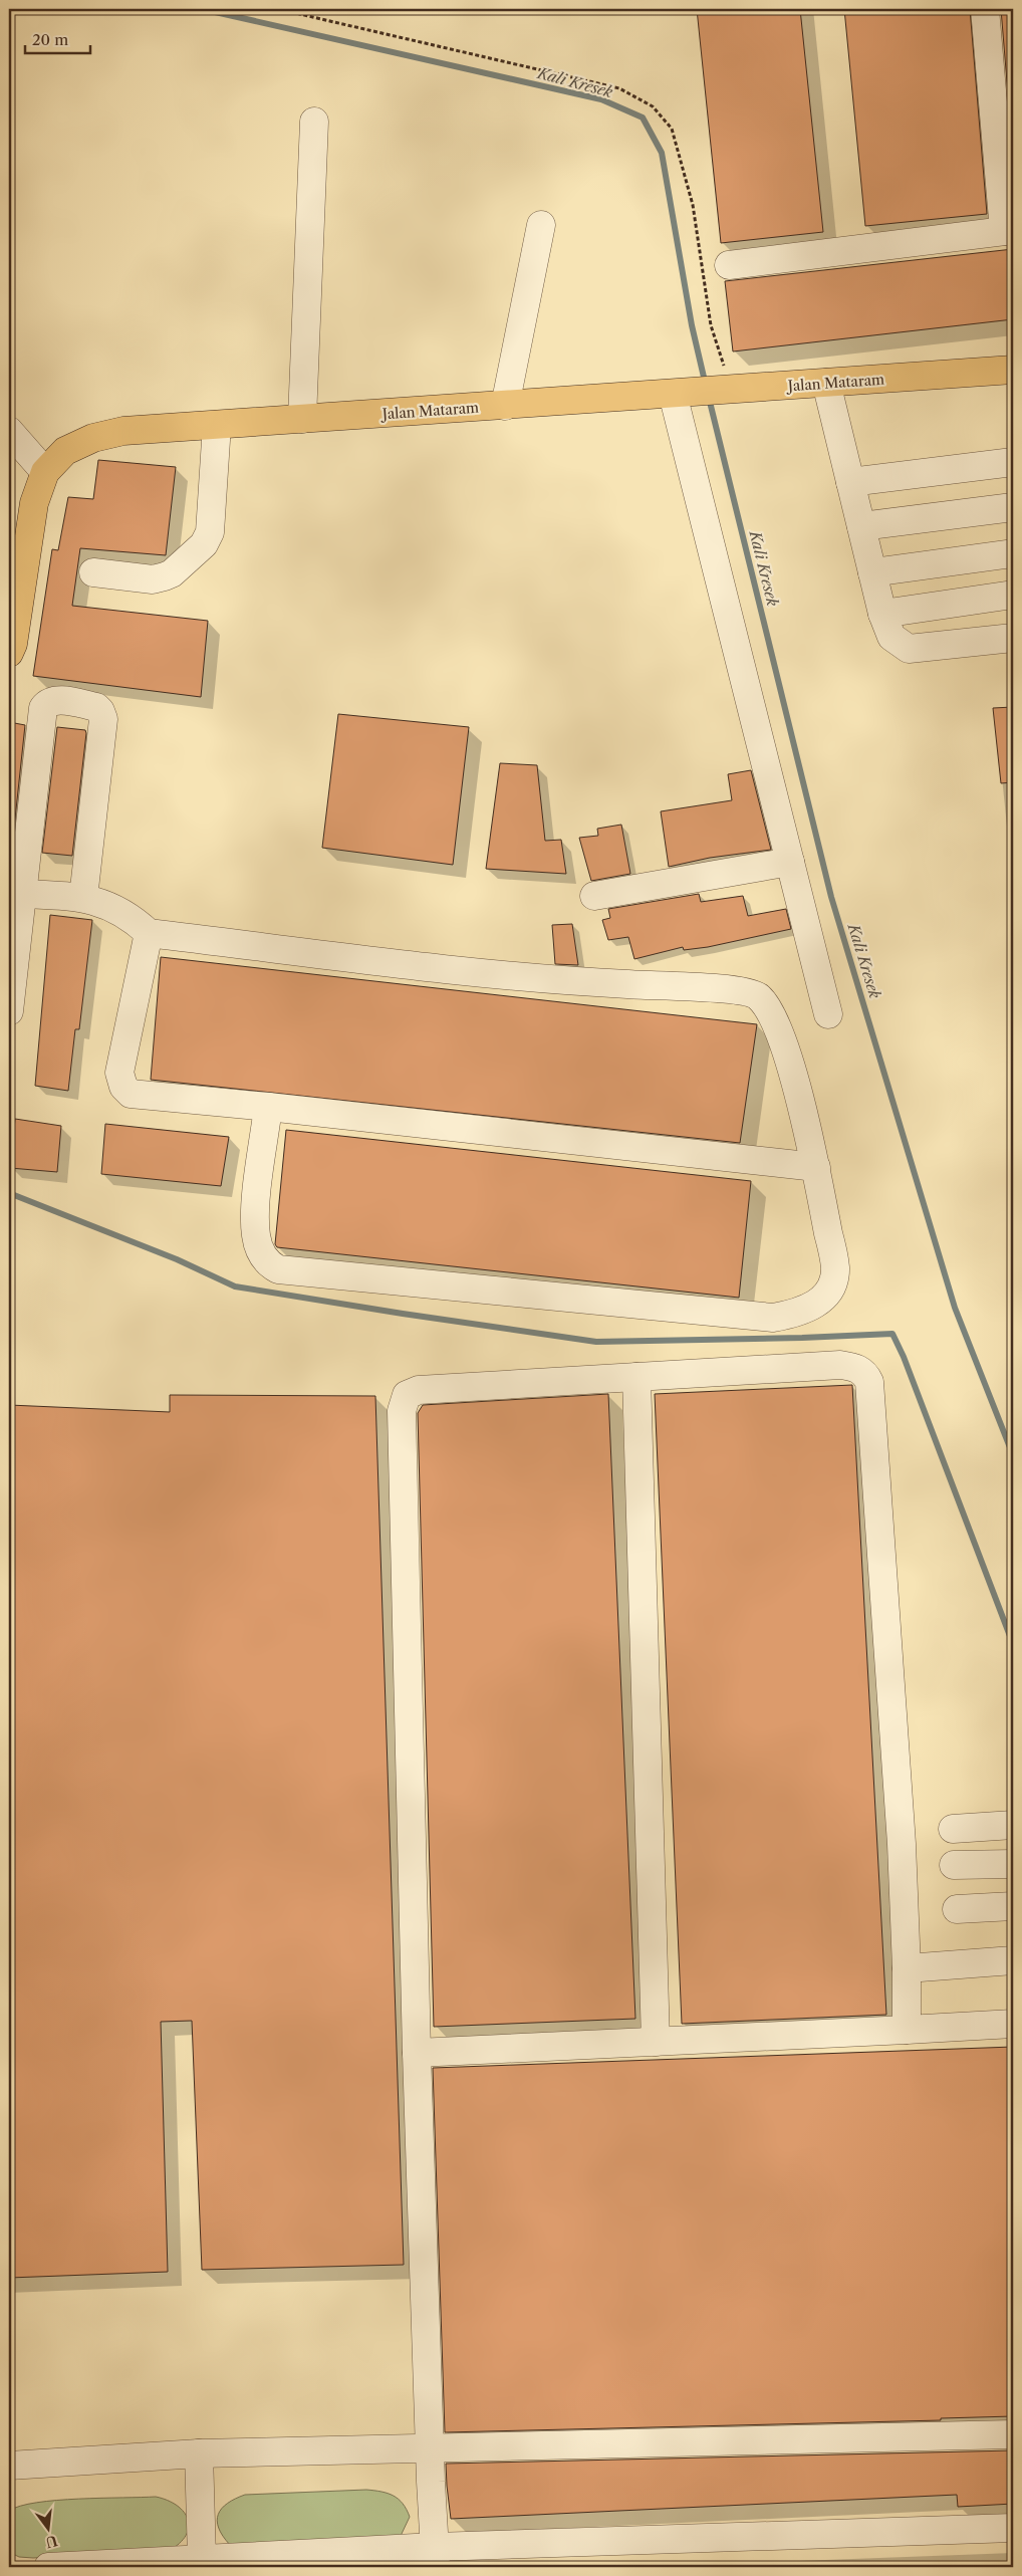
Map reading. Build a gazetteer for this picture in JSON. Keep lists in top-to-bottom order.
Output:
{
  "streets": {
    "main road": ["Jalan Mataram"]
  },
  "water": ["Kali Kresek"],
  "scale_bar": "20 m",
  "north": "bottom"
}
